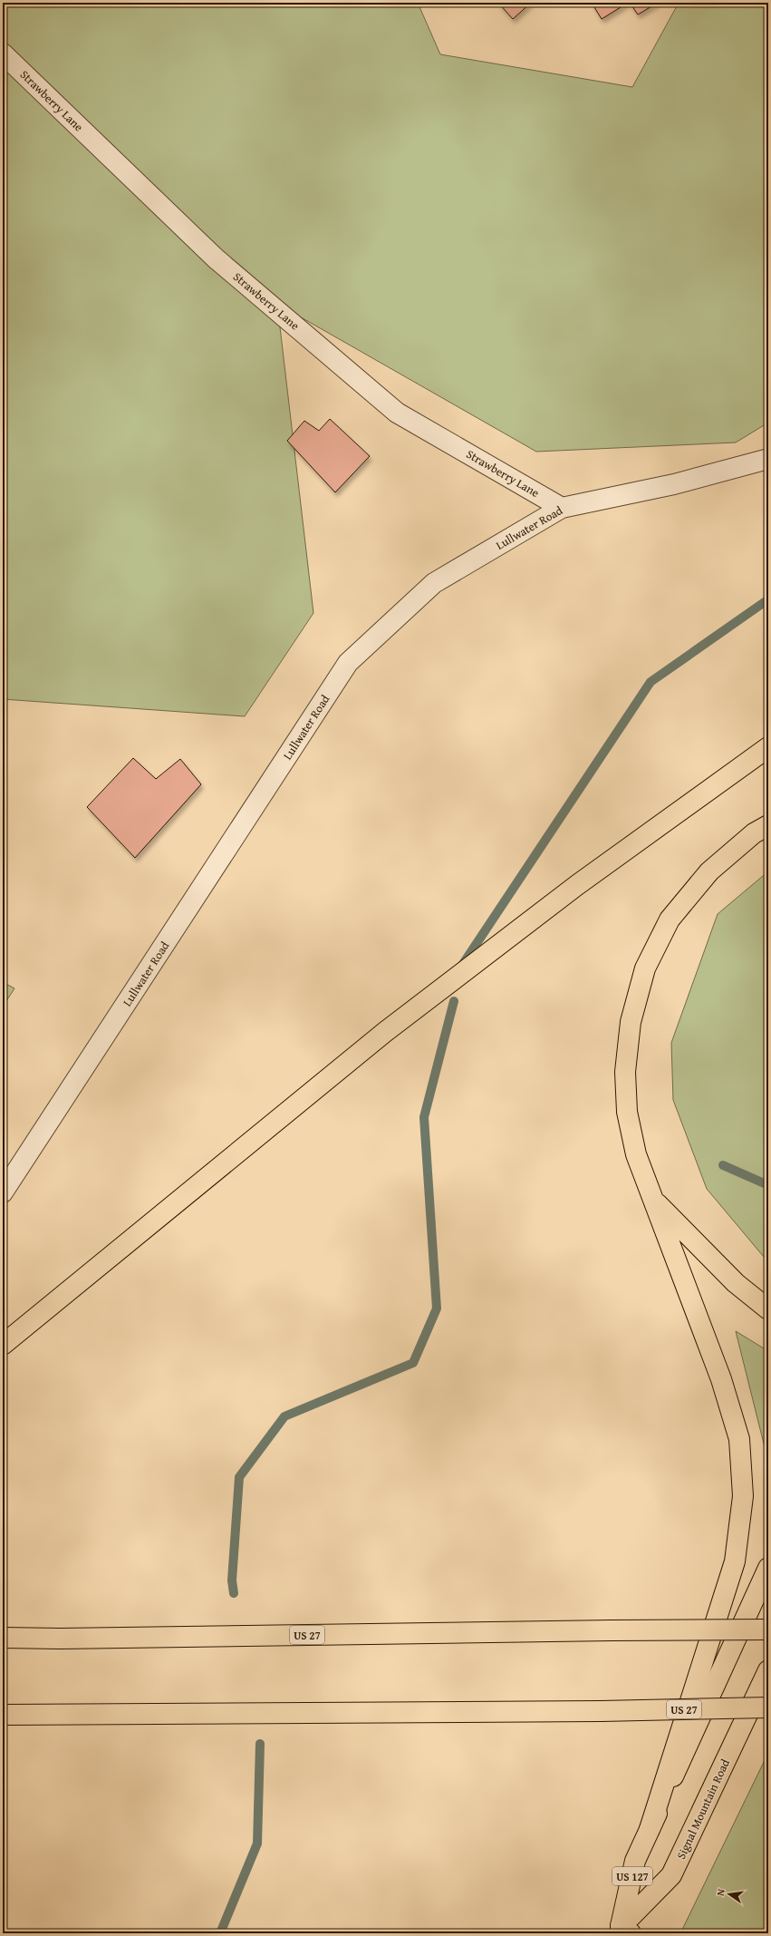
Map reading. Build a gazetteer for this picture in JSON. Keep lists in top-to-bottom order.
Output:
{
  "streets": {
    "main road": ["US 27", "Signal Mountain Road", "US 127"],
    "street": ["Strawberry Lane", "Lullwater Road"]
  },
  "crossings": [
    ["Strawberry Lane", "Lullwater Road"],
    ["Signal Mountain Road", "US 127"]
  ],
  "north": "left"
}
